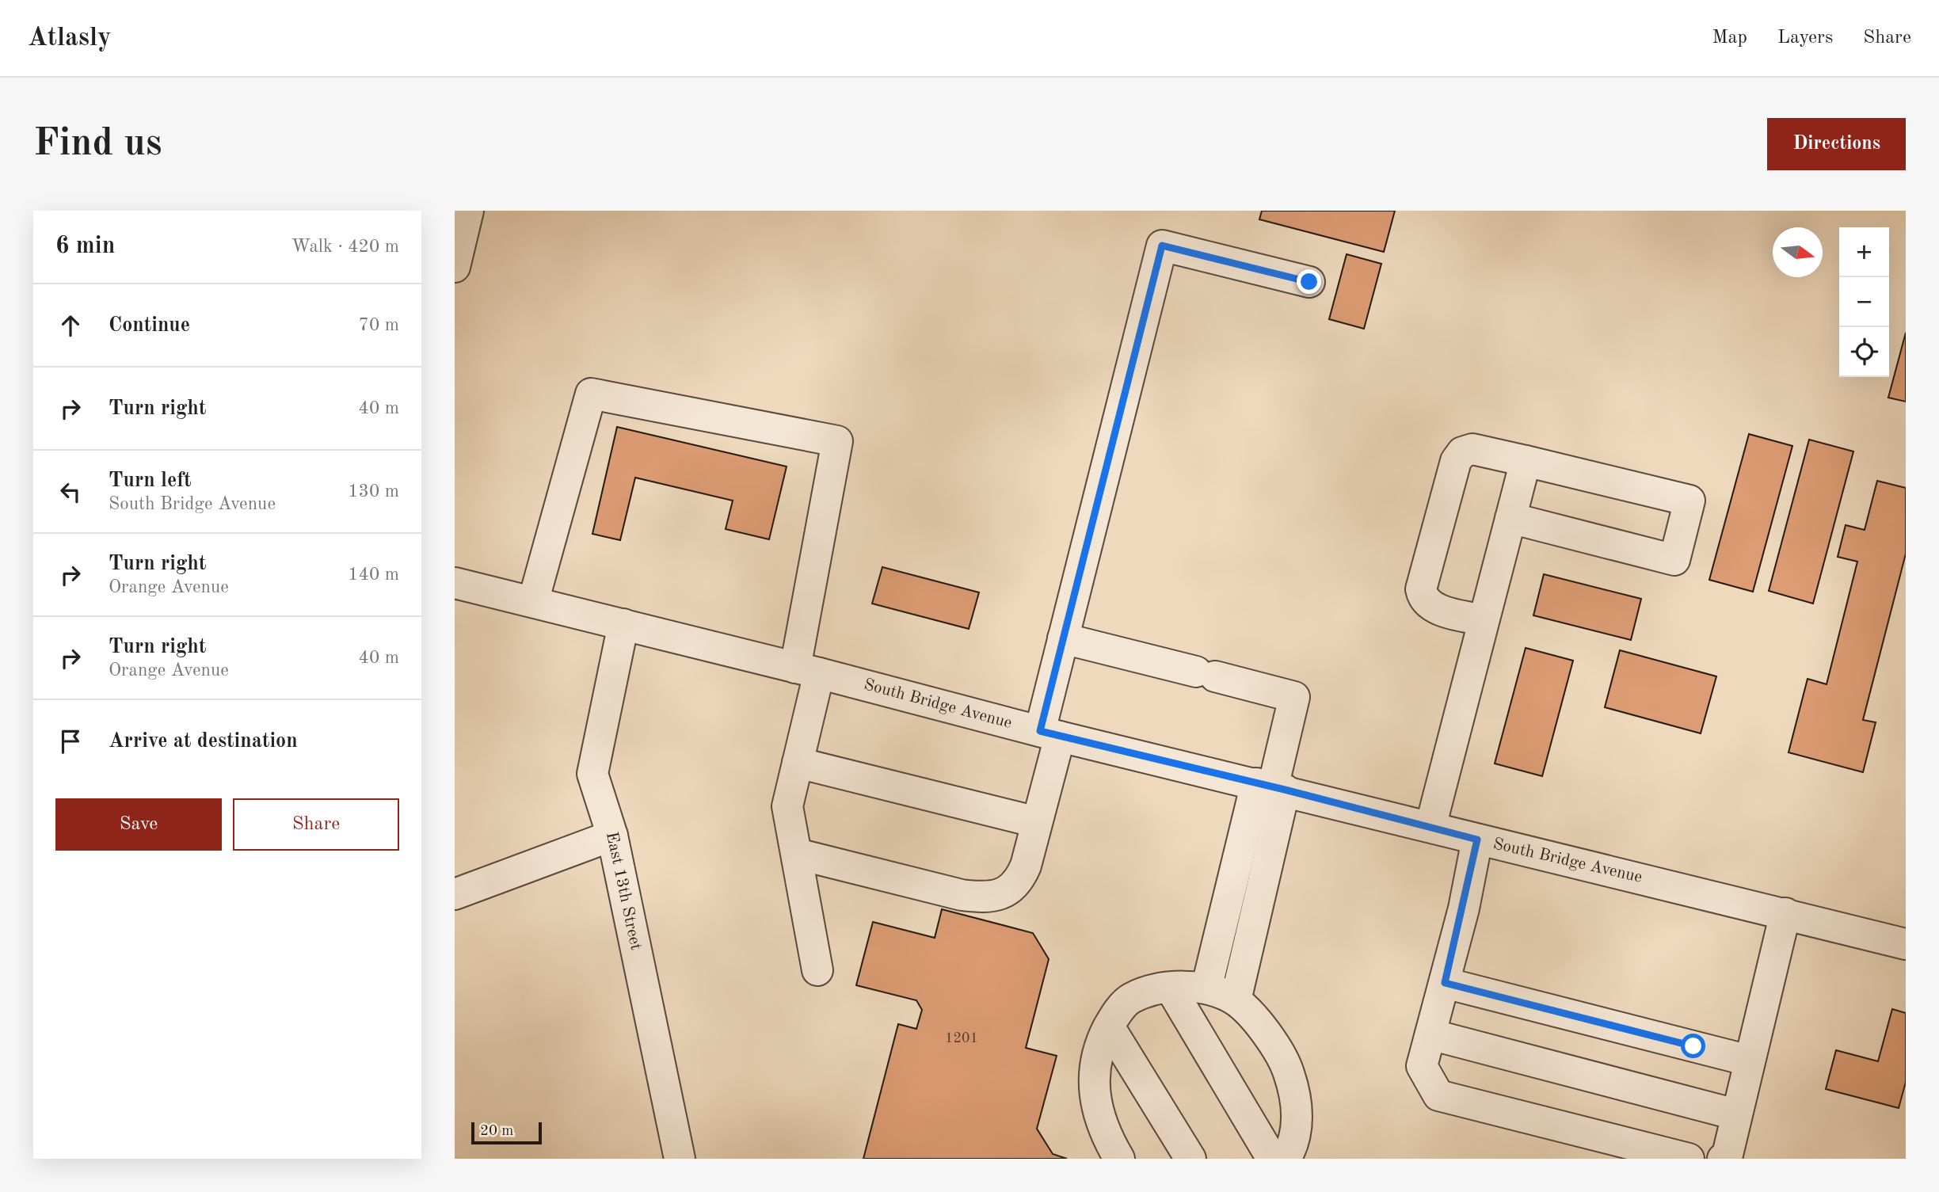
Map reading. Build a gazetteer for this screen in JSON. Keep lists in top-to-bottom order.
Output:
{
  "streets": {
    "street": ["South Bridge Avenue", "East 13th Street"]
  },
  "crossings": [
    ["South Bridge Avenue", "East 13th Street"]
  ],
  "house_numbers": ["1201"],
  "scale_bar": "20 m",
  "north": "right",
  "page": {
    "header": "Atlasly",
    "nav": ["Map", "Layers", "Share"],
    "buttons": [
      "Directions",
      ["Save", "Share"]
    ],
    "title": "Find us",
    "heading": ["6 min", "Walk · 420 m"],
    "map_buttons": ["+", "−"],
    "list": [
      ["Continue", "70 m"],
      ["Turn right", "40 m"],
      ["Turn left", "South Bridge Avenue", "130 m"],
      ["Turn right", "Orange Avenue", "140 m"],
      ["Turn right", "Orange Avenue", "40 m"],
      "Arrive at destination"
    ],
    "scale": "20 m"
  }
}
